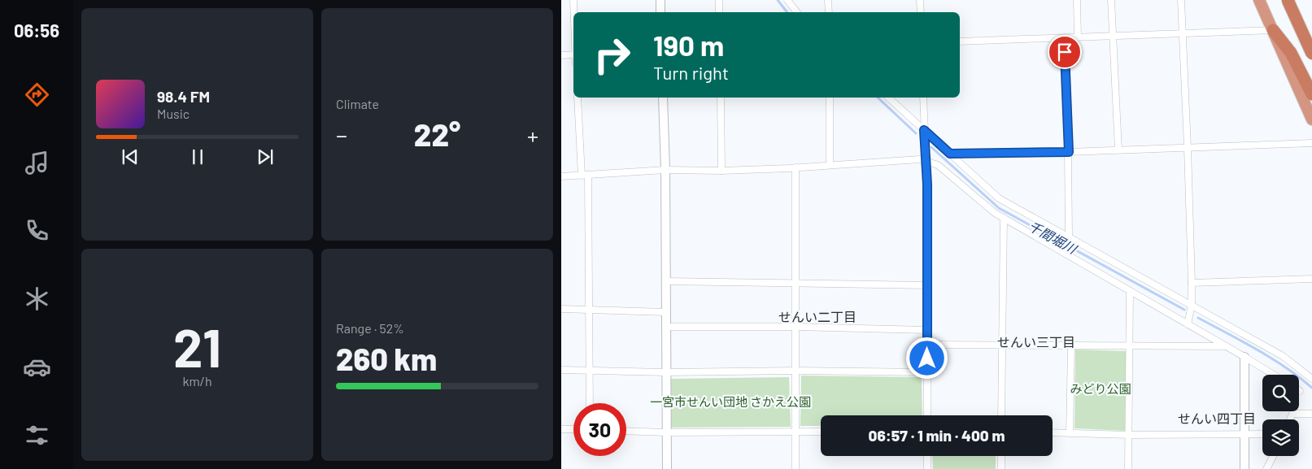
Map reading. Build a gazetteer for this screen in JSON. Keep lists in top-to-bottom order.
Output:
{
  "districts": ["せんい二丁目", "せんい三丁目", "せんい四丁目"],
  "water": ["千間堀川"],
  "parks": ["みどり公園", "一宮市せんい団地 さかえ公園"],
  "page": {
    "tabs": "06:56",
    "tile": [
      "Climate",
      ["21", "km/h"],
      ["Range · 52%", "260 km"]
    ],
    "turn": ["190 m", "Turn right"],
    "song": ["98.4 FM", "Music"],
    "heat": ["−", "22°", "+"],
    "limit": "30",
    "trip": "06:57 · 1 min · 400 m"
  }
}
